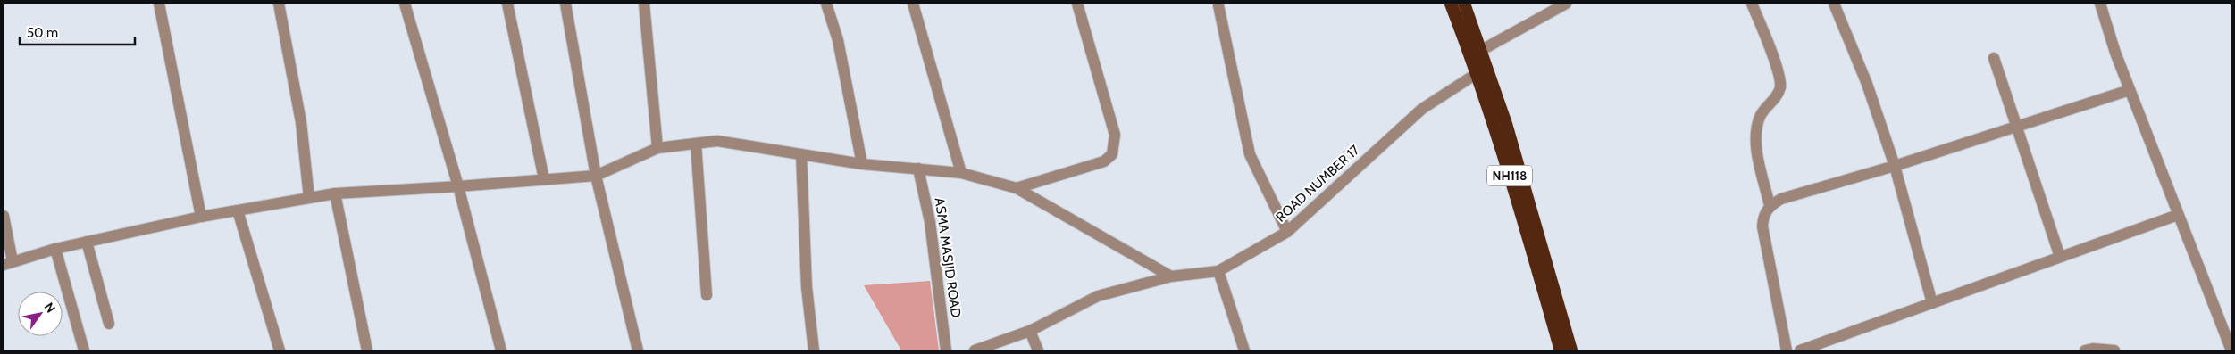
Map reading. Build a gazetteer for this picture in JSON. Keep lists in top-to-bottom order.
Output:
{
  "streets": {
    "highway": ["NH118"],
    "street": ["ROAD NUMBER 17", "ASMA MASJID ROAD"]
  },
  "crossings": [
    ["NH118", "ROAD NUMBER 17"]
  ],
  "scale_bar": "50 m",
  "north": "top right"
}
